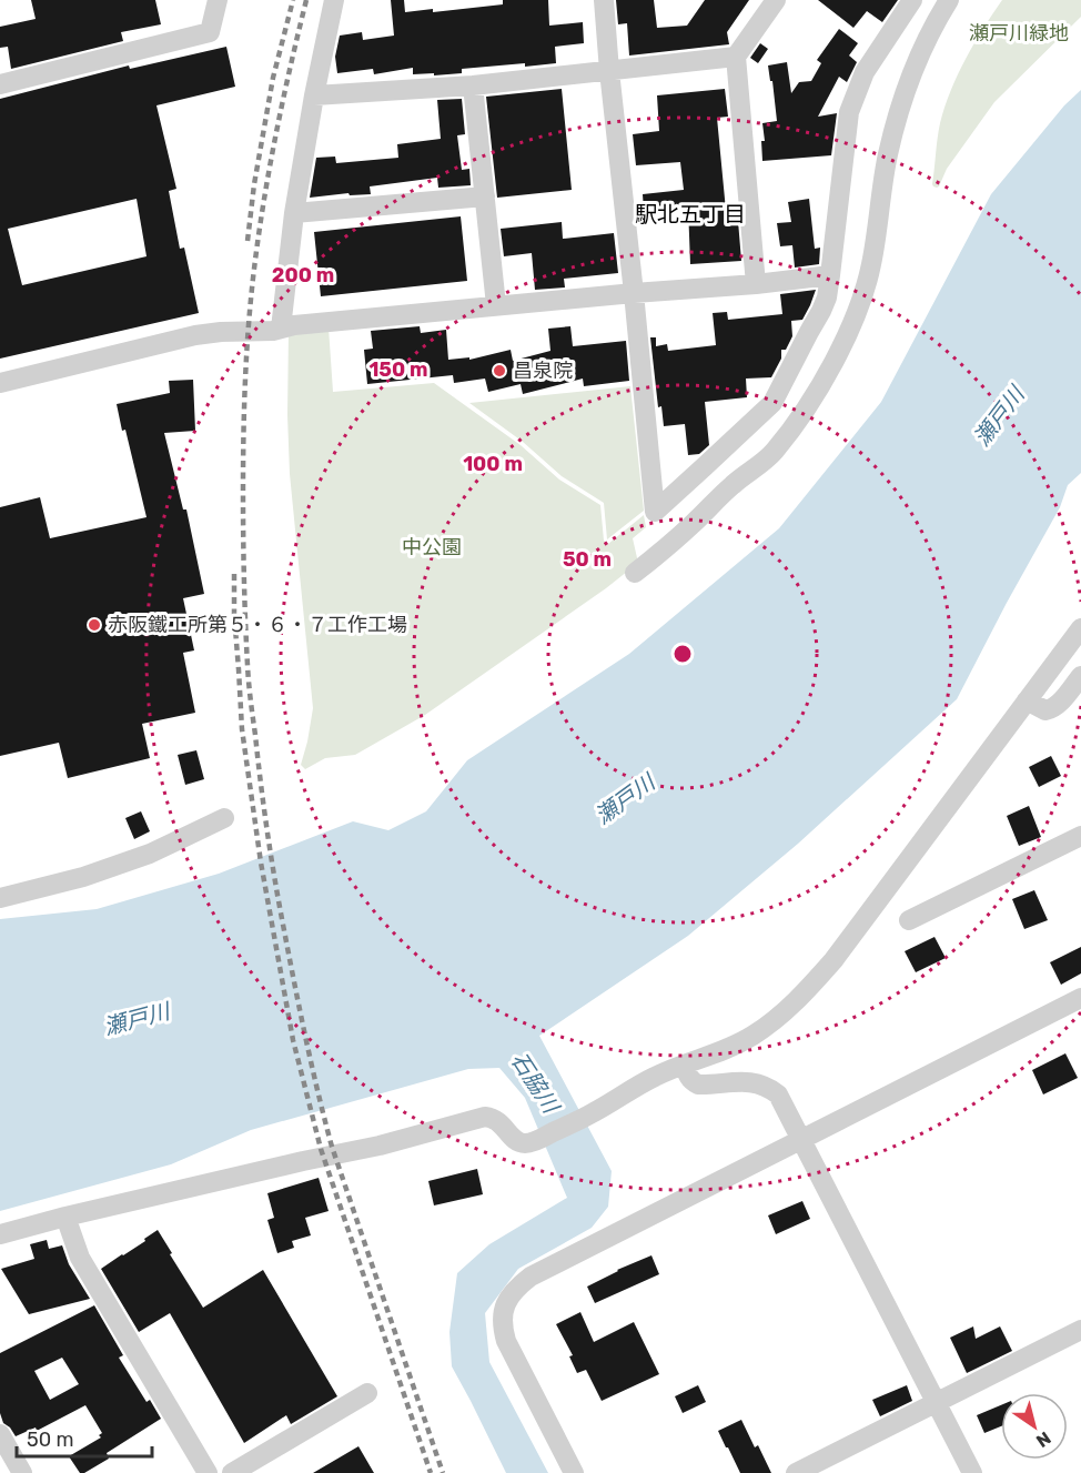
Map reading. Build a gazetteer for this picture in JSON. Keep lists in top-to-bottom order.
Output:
{
  "districts": ["駅北五丁目"],
  "water": ["瀬戸川", "石脇川"],
  "parks": ["瀬戸川緑地", "中公園"],
  "places": ["昌泉院", "赤阪鐵工所第５・６・７工作工場"],
  "scale_bar": "50 m",
  "north": "bottom right",
  "rings": [
    "200 m",
    "150 m",
    "100 m",
    "50 m"
  ]
}
